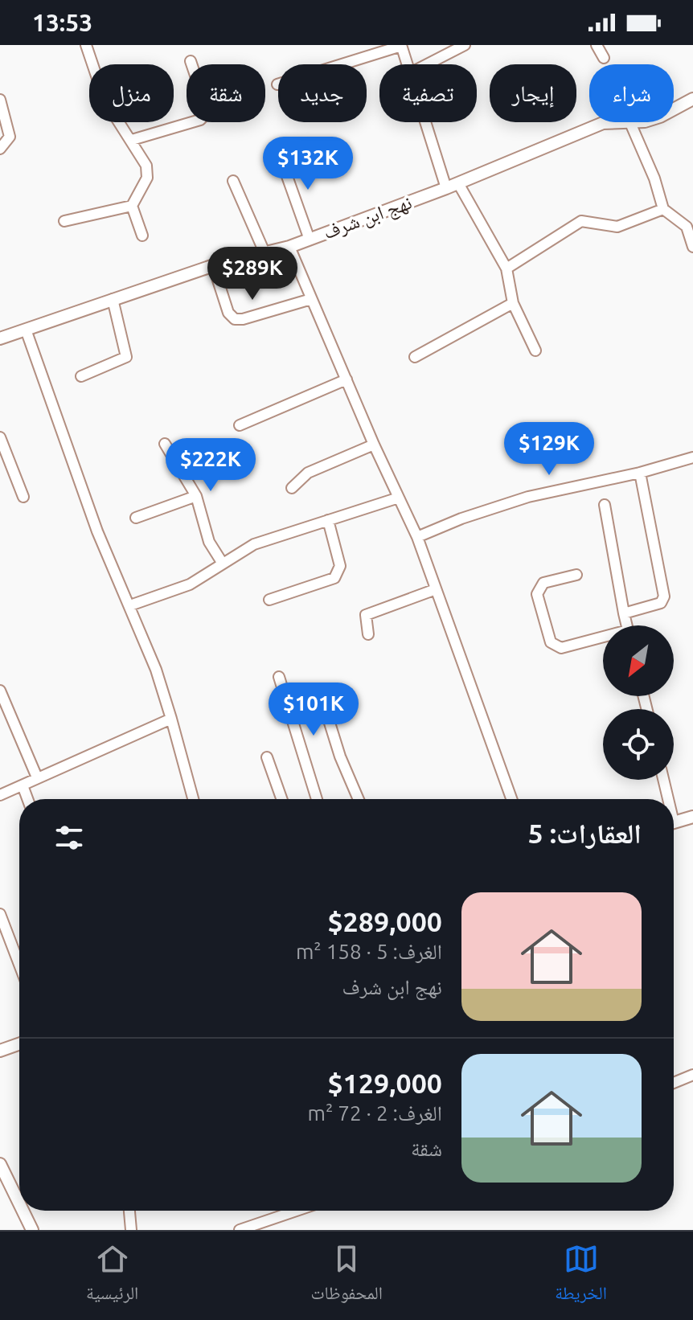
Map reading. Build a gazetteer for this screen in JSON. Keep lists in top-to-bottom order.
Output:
{
  "streets": {
    "street": ["نهج ابن شرف"]
  },
  "north": "bottom left",
  "page": {
    "status": "13:53",
    "chip": [
      "شراء",
      "إيجار",
      "تصفية",
      "جديد",
      "شقة",
      "منزل"
    ],
    "price": [
      "$132K",
      "$289K",
      "$129K",
      "$222K",
      "$101K"
    ],
    "heading": "العقارات: 5",
    "list": [
      {
        "name": "$289,000",
        "note": "الغرف: 5 · 158 m² · نهج ابن شرف"
      },
      {
        "name": "$129,000",
        "note": "الغرف: 2 · 72 m² · شقة"
      }
    ],
    "tabs": ["الخريطة", "المحفوظات", "الرئيسية"]
  }
}
